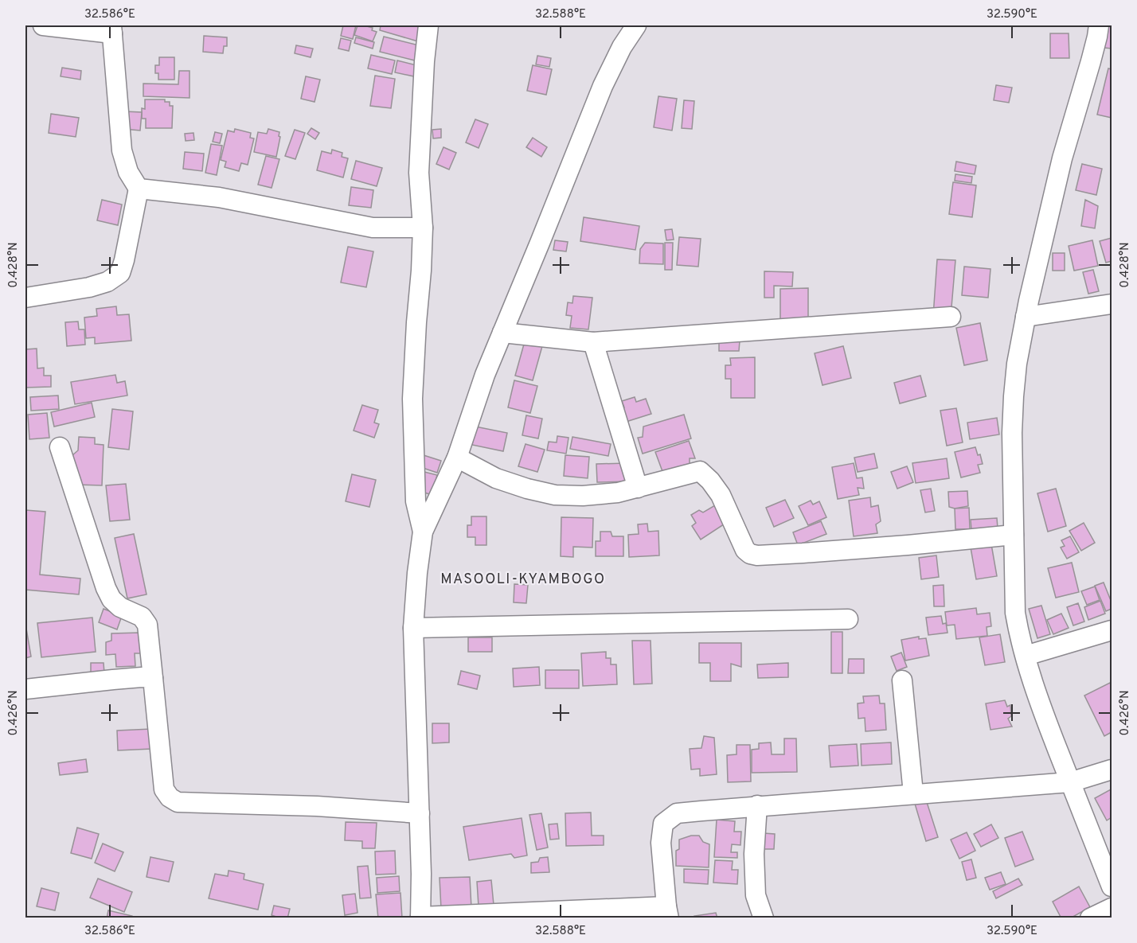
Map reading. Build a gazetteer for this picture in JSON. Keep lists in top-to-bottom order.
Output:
{
  "districts": ["MASOOLI-KYAMBOGO"],
  "coordinates": [
    "32.586°E",
    "32.588°E",
    "32.590°E",
    "0.428°N",
    "0.426°N"
  ]
}
